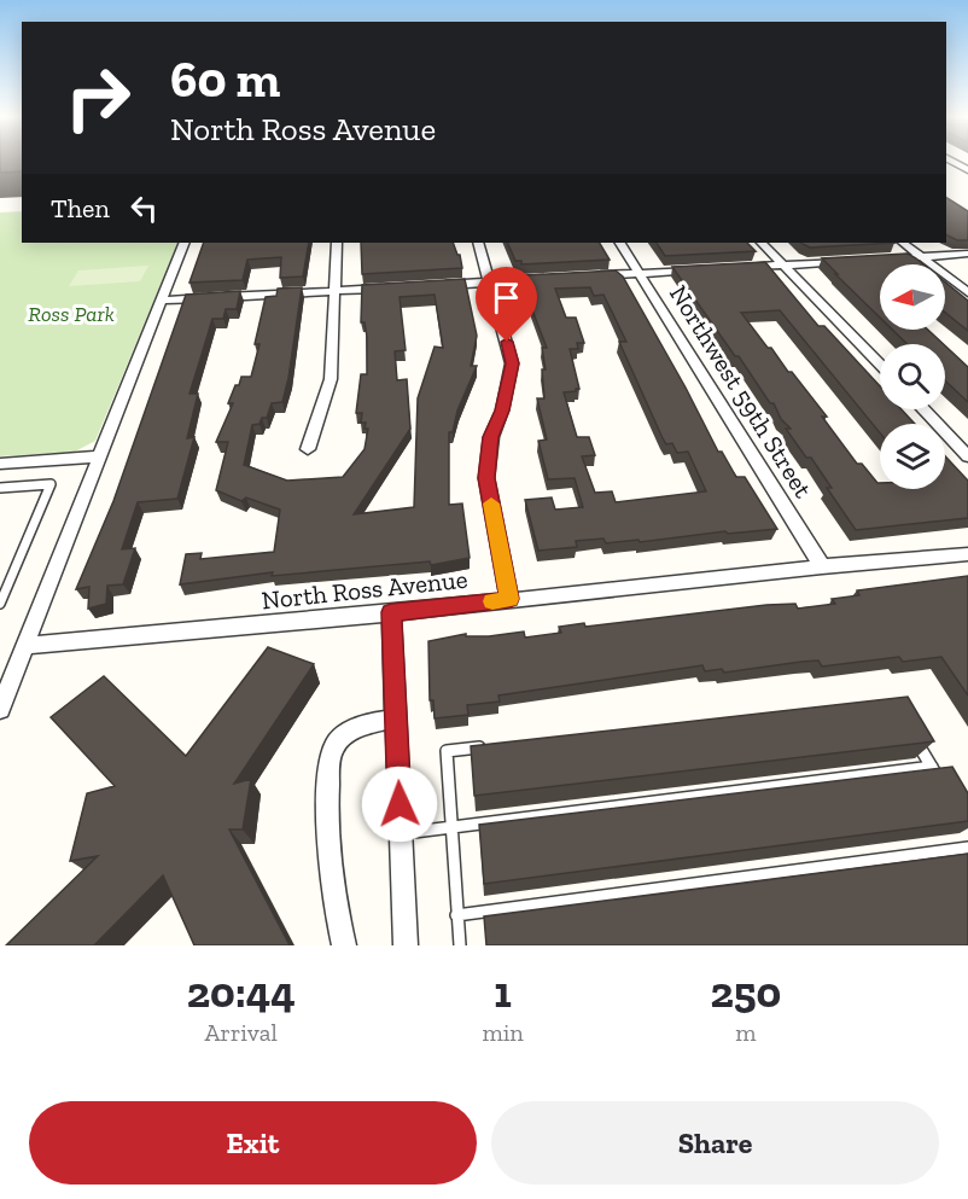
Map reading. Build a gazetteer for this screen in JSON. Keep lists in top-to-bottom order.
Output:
{
  "streets": {
    "street": ["Northwest 59th Street", "North Ross Avenue"]
  },
  "crossings": [
    ["Northwest 59th Street", "North Ross Avenue"]
  ],
  "parks": ["Ross Park"],
  "north": "left",
  "page": {
    "turn": ["60 m", "North Ross Avenue"],
    "then": "Then",
    "eta": [
      "20:44",
      "Arrival",
      "1",
      "min",
      "250",
      "m"
    ],
    "buttons": ["Exit", "Share"]
  }
}
